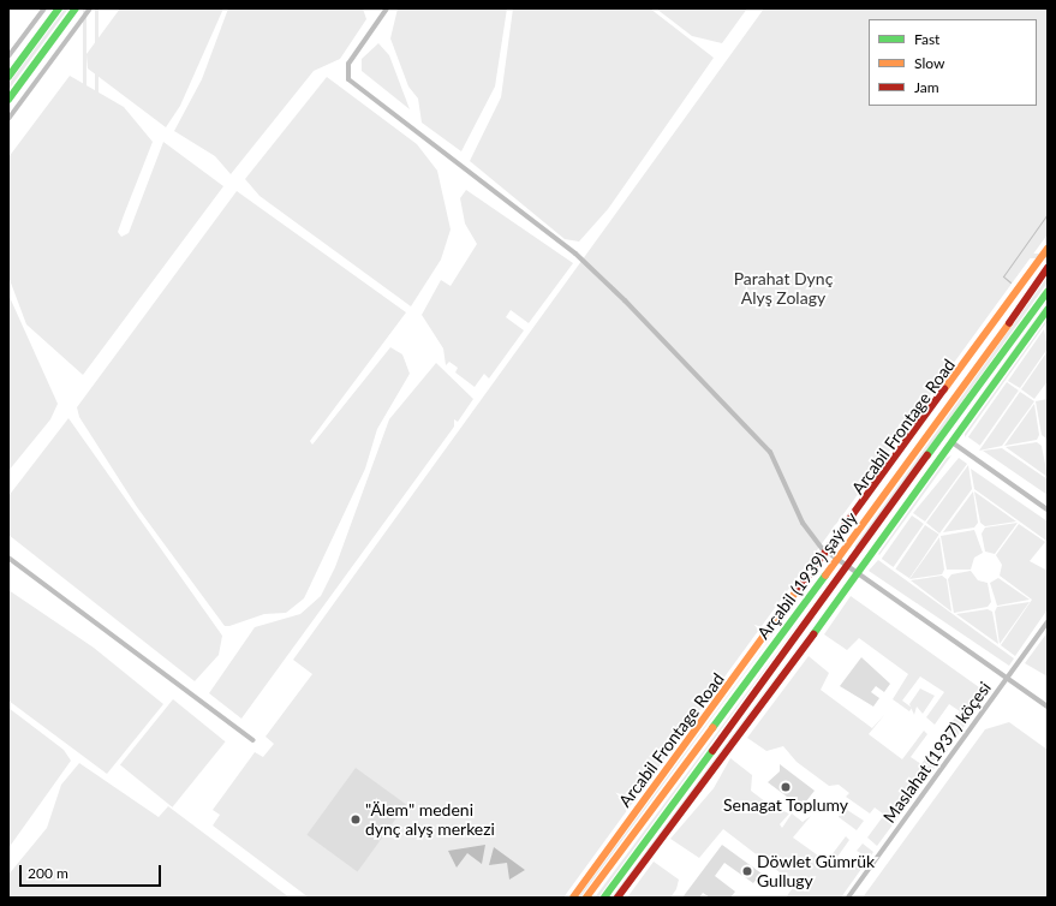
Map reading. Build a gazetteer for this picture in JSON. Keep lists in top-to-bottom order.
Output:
{
  "streets": {
    "main road": ["Arcabil Frontage Road", "Arçabil (1939) şaýoly"],
    "street": ["Maslahat (1937) köçesi"]
  },
  "parks": ["Parahat Dynç Alyş Zolagy"],
  "places": ["Senagat Toplumy", "\"Älem\" medeni dynç alyş merkezi", "Döwlet Gümrük Gullugy"],
  "legend": ["Fast", "Slow", "Jam"],
  "scale_bar": "200 m"
}
